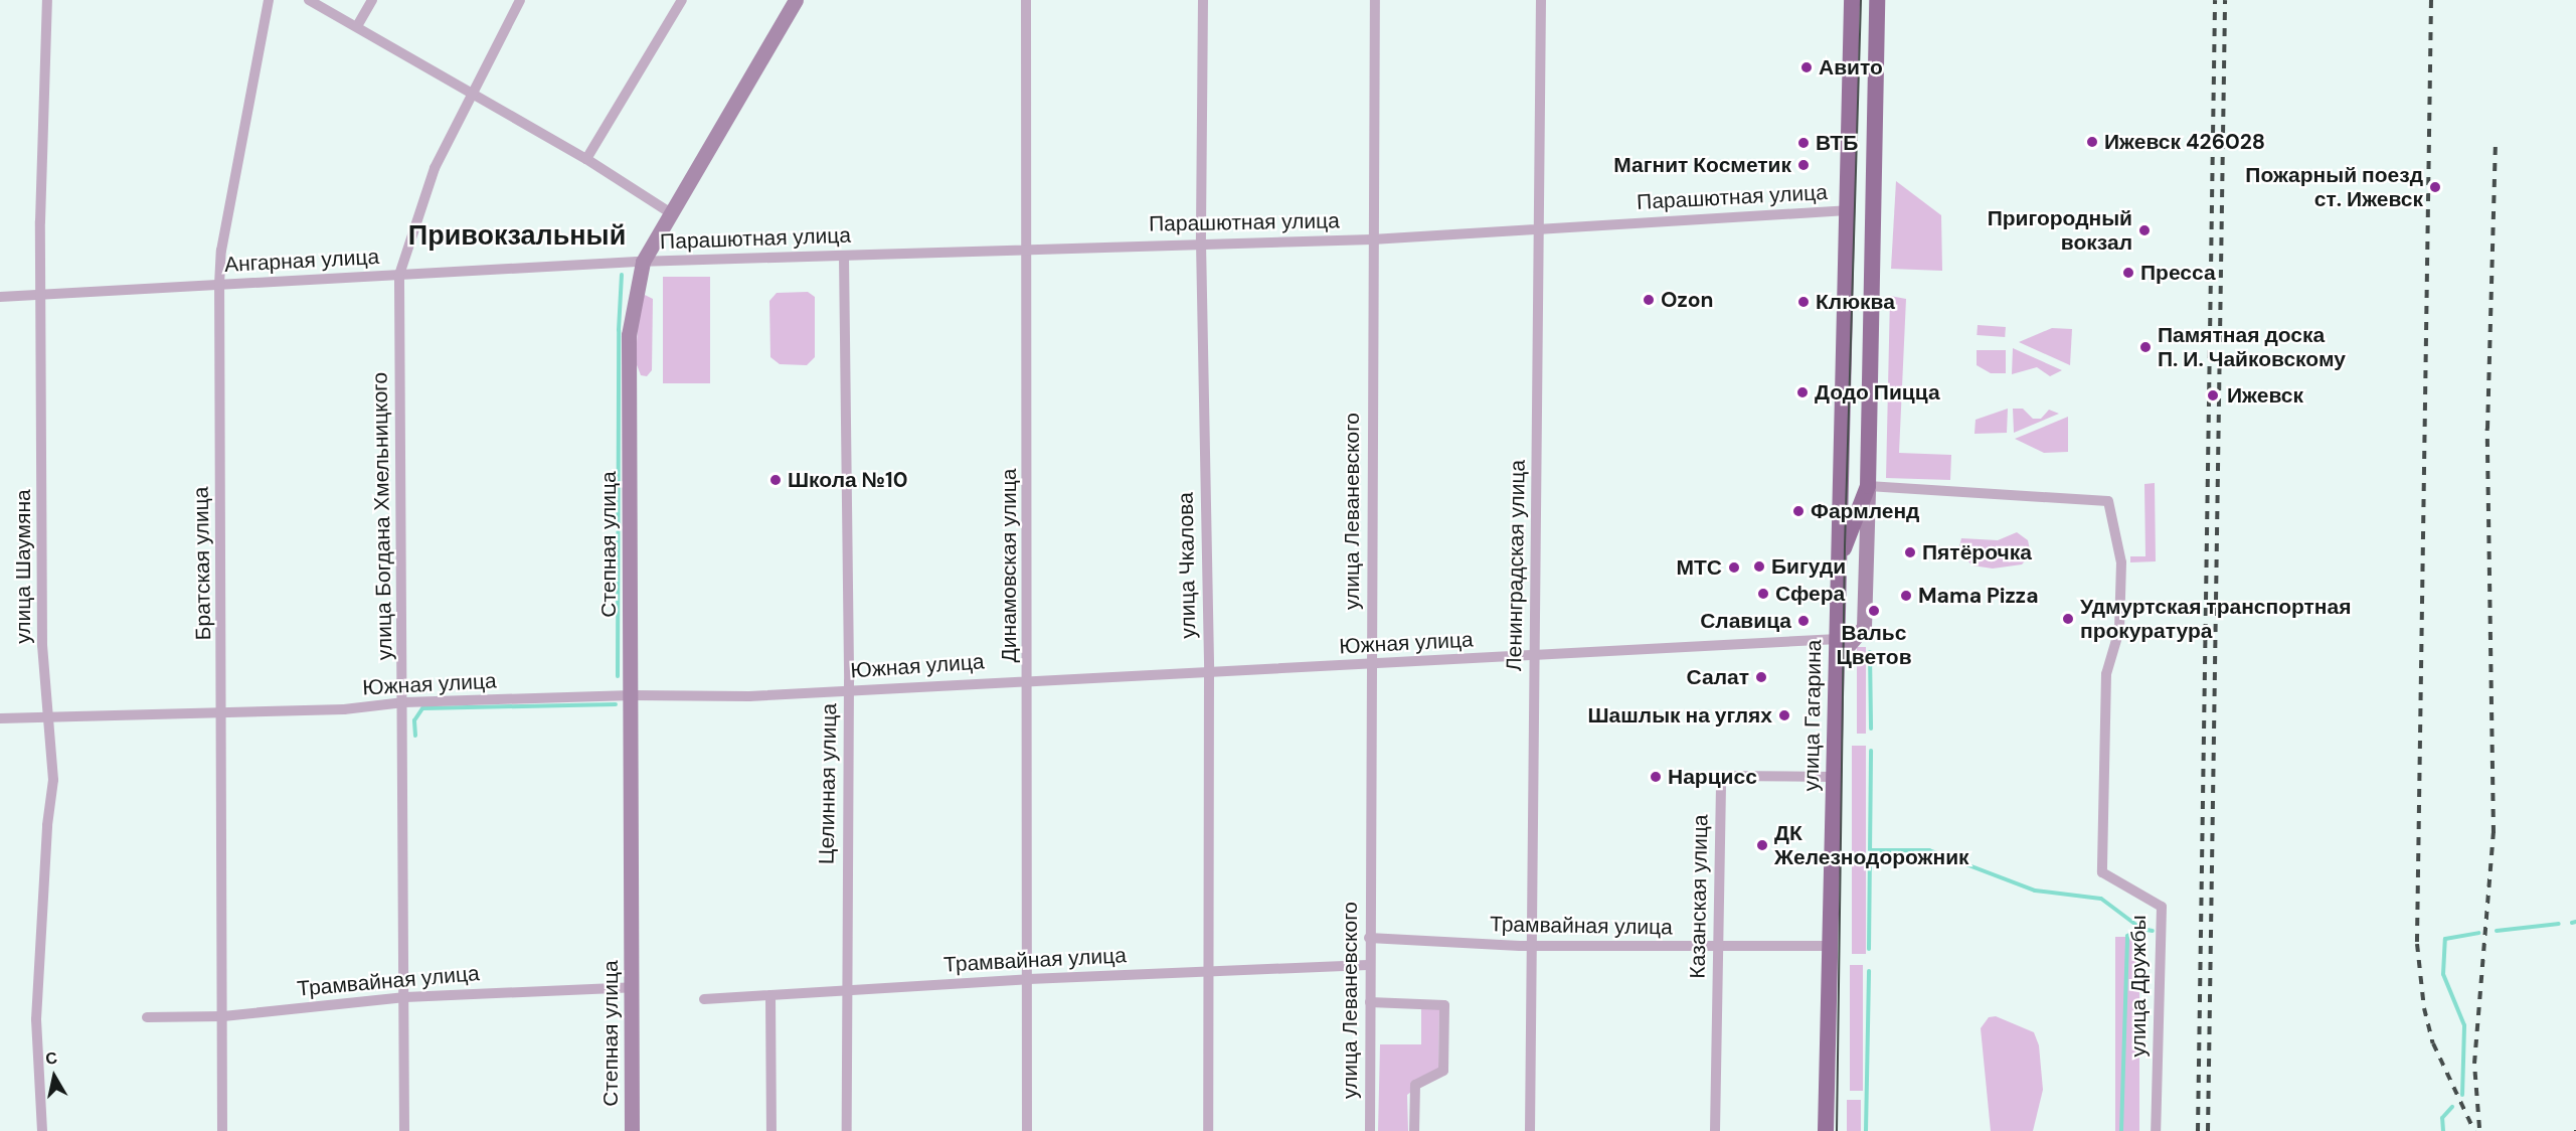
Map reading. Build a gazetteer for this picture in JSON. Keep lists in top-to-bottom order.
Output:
{
  "streets": {
    "main road": ["улица Гагарина"],
    "street": [
      "Парашютная улица",
      "Ангарная улица",
      "улица Леваневского",
      "улица Богдана Хмельницкого",
      "Степная улица",
      "Братская улица",
      "Динамовская улица",
      "улица Чкалова",
      "Ленинградская улица",
      "улица Шаумяна",
      "Южная улица",
      "Целинная улица",
      "Казанская улица",
      "Трамвайная улица",
      "улица Дружбы"
    ]
  },
  "crossings": [
    ["Парашютная улица", "Ангарная улица"],
    ["Парашютная улица", "улица Леваневского"],
    ["Парашютная улица", "улица Богдана Хмельницкого"],
    ["Парашютная улица", "Степная улица"],
    ["Парашютная улица", "Динамовская улица"],
    ["Парашютная улица", "улица Чкалова"],
    ["Парашютная улица", "Ленинградская улица"],
    ["Парашютная улица", "улица Гагарина"],
    ["Парашютная улица", "Целинная улица"],
    ["Ангарная улица", "улица Богдана Хмельницкого"],
    ["Ангарная улица", "Степная улица"],
    ["Ангарная улица", "Братская улица"],
    ["Ангарная улица", "улица Шаумяна"],
    ["улица Леваневского", "Южная улица"],
    ["улица Леваневского", "Трамвайная улица"],
    ["улица Богдана Хмельницкого", "Южная улица"],
    ["улица Богдана Хмельницкого", "Трамвайная улица"],
    ["Степная улица", "Южная улица"],
    ["Степная улица", "Трамвайная улица"],
    ["Братская улица", "Южная улица"],
    ["Братская улица", "Трамвайная улица"],
    ["Динамовская улица", "Южная улица"],
    ["Динамовская улица", "Трамвайная улица"],
    ["улица Чкалова", "Южная улица"],
    ["улица Чкалова", "Трамвайная улица"],
    ["Ленинградская улица", "Южная улица"],
    ["Ленинградская улица", "Трамвайная улица"],
    ["улица Шаумяна", "Южная улица"],
    ["Южная улица", "улица Гагарина"],
    ["Южная улица", "Целинная улица"],
    ["улица Гагарина", "Казанская улица"],
    ["улица Гагарина", "Трамвайная улица"],
    ["улица Гагарина", "улица Дружбы"],
    ["Целинная улица", "Трамвайная улица"],
    ["Казанская улица", "Трамвайная улица"]
  ],
  "districts": ["Привокзальный"],
  "places": [
    "Авито",
    "Ижевск 426028",
    "ВТБ",
    "Магнит Косметик",
    "Пожарный поезд ст. Ижевск",
    "Пригородный вокзал",
    "Пресса",
    "Ozon",
    "Клюква",
    "Памятная доска П. И. Чайковскому",
    "Додо Пицца",
    "Ижевск",
    "Школа №10",
    "Фармленд",
    "Пятёрочка",
    "Бигуди",
    "МТС",
    "Сфера",
    "Mama Pizza",
    "Вальс Цветов",
    "Удмуртская транспортная прокуратура",
    "Славица",
    "Салат",
    "Шашлык на углях",
    "Нарцисс",
    "ДК Железнодорожник"
  ],
  "north": "top"
}
